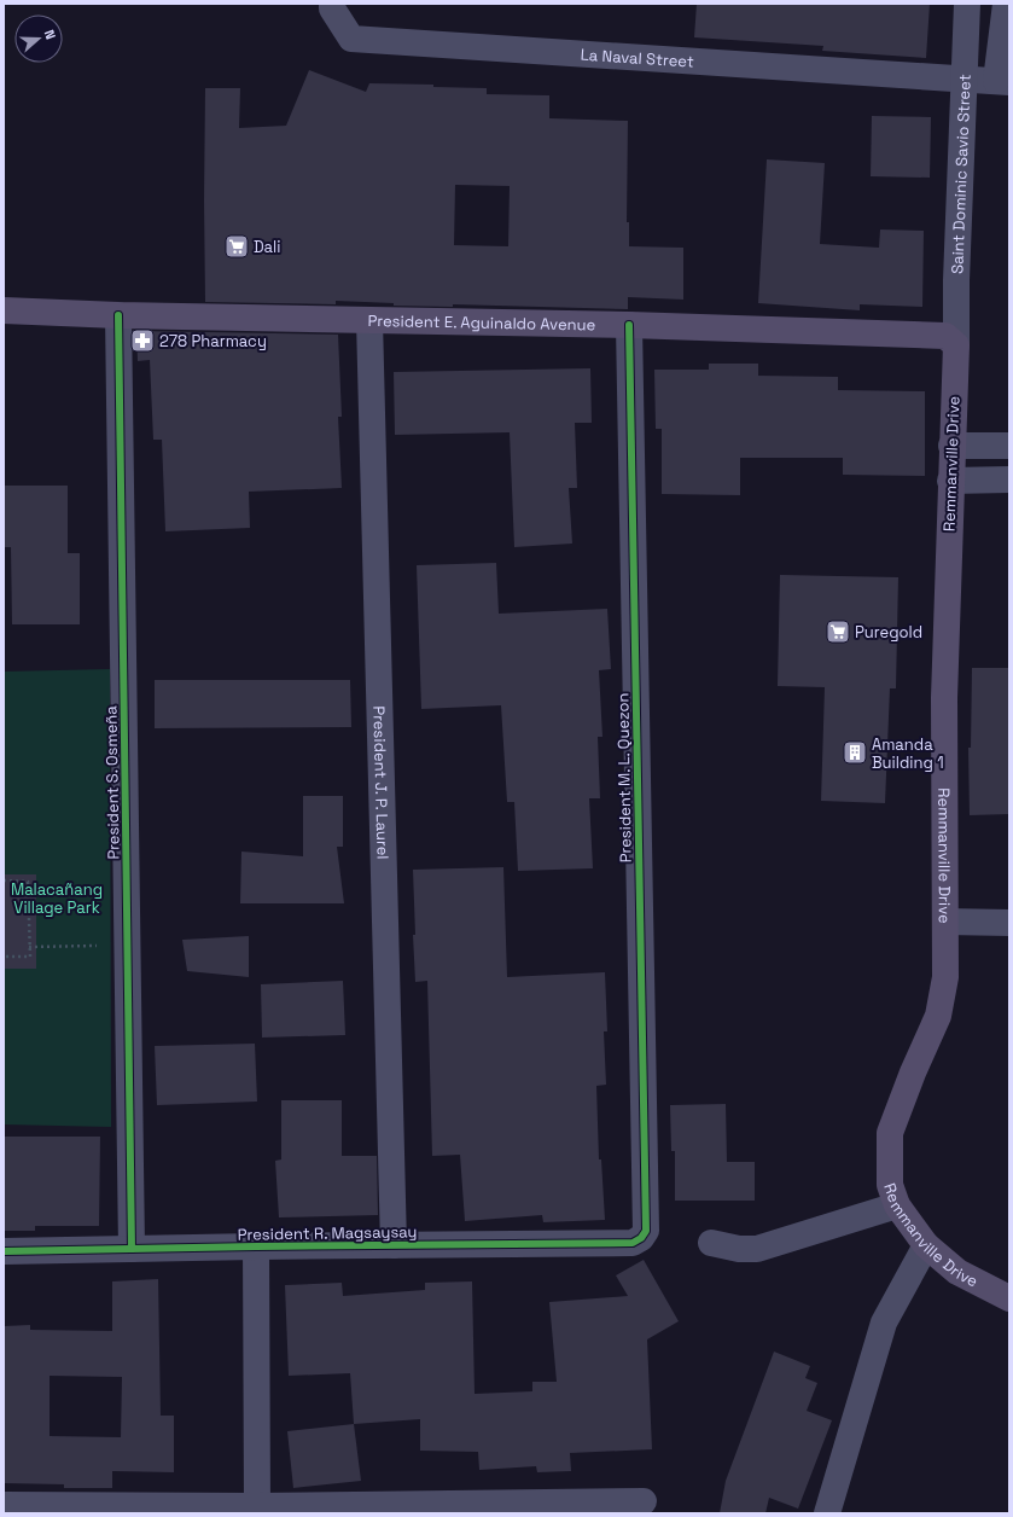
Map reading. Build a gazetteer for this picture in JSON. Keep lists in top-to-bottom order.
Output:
{
  "streets": {
    "main road": ["President E. Aguinaldo Avenue", "Remmanville Drive"],
    "street": [
      "La Naval Street",
      "Saint Dominic Savio Street",
      "President M. L. Quezon",
      "President S. Osmeña",
      "President J. P. Laurel",
      "President R. Magsaysay"
    ]
  },
  "crossings": [
    ["La Naval Street", "Saint Dominic Savio Street"],
    ["Saint Dominic Savio Street", "President E. Aguinaldo Avenue"],
    ["Saint Dominic Savio Street", "Remmanville Drive"],
    ["President E. Aguinaldo Avenue", "Remmanville Drive"],
    ["President E. Aguinaldo Avenue", "President M. L. Quezon"],
    ["President E. Aguinaldo Avenue", "President S. Osmeña"],
    ["President E. Aguinaldo Avenue", "President J. P. Laurel"],
    ["President M. L. Quezon", "President R. Magsaysay"],
    ["President S. Osmeña", "President R. Magsaysay"],
    ["President J. P. Laurel", "President R. Magsaysay"]
  ],
  "parks": ["Malacañang Village Park"],
  "places": {
    "supermarket": ["Dali", "Puregold"],
    "pharmacy": ["278 Pharmacy"],
    "building": ["Amanda Building 1"]
  },
  "north": "right"
}
